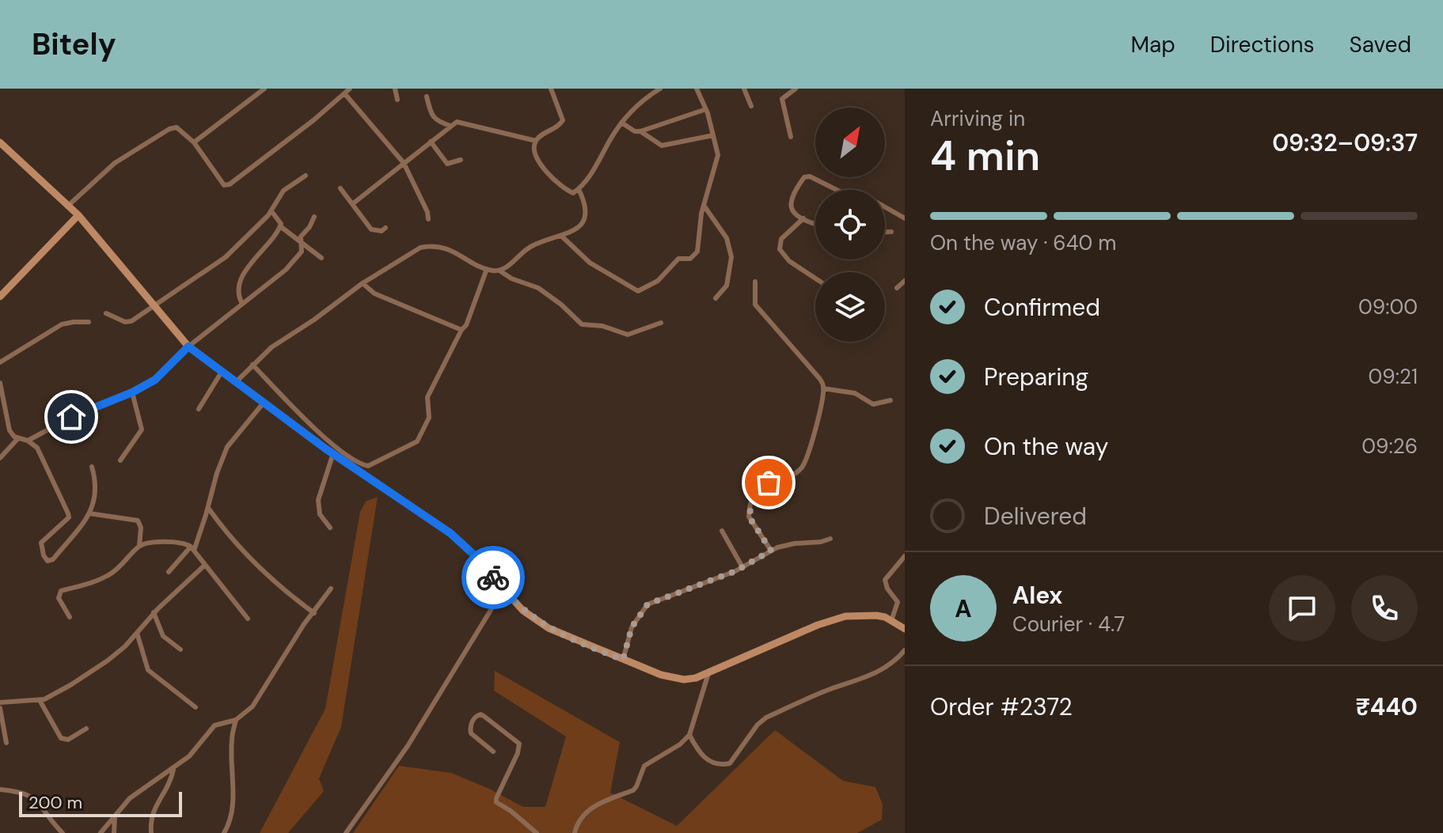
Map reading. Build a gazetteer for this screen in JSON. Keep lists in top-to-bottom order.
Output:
{
  "scale_bar": "200 m",
  "north": "top right",
  "page": {
    "header": "Bitely",
    "nav": ["Map", "Directions", "Saved"],
    "heading": ["4 min", "Arriving in", "09:32–09:37"],
    "panel": [
      "Alex",
      "Courier · 4.7",
      "Order #2372",
      "₹440"
    ],
    "bar": "On the way · 640 m",
    "list": [
      ["Confirmed", "09:00"],
      ["Preparing", "09:21"],
      ["On the way", "09:26"],
      "Delivered"
    ],
    "round": "A",
    "scale": "200 m"
  }
}
